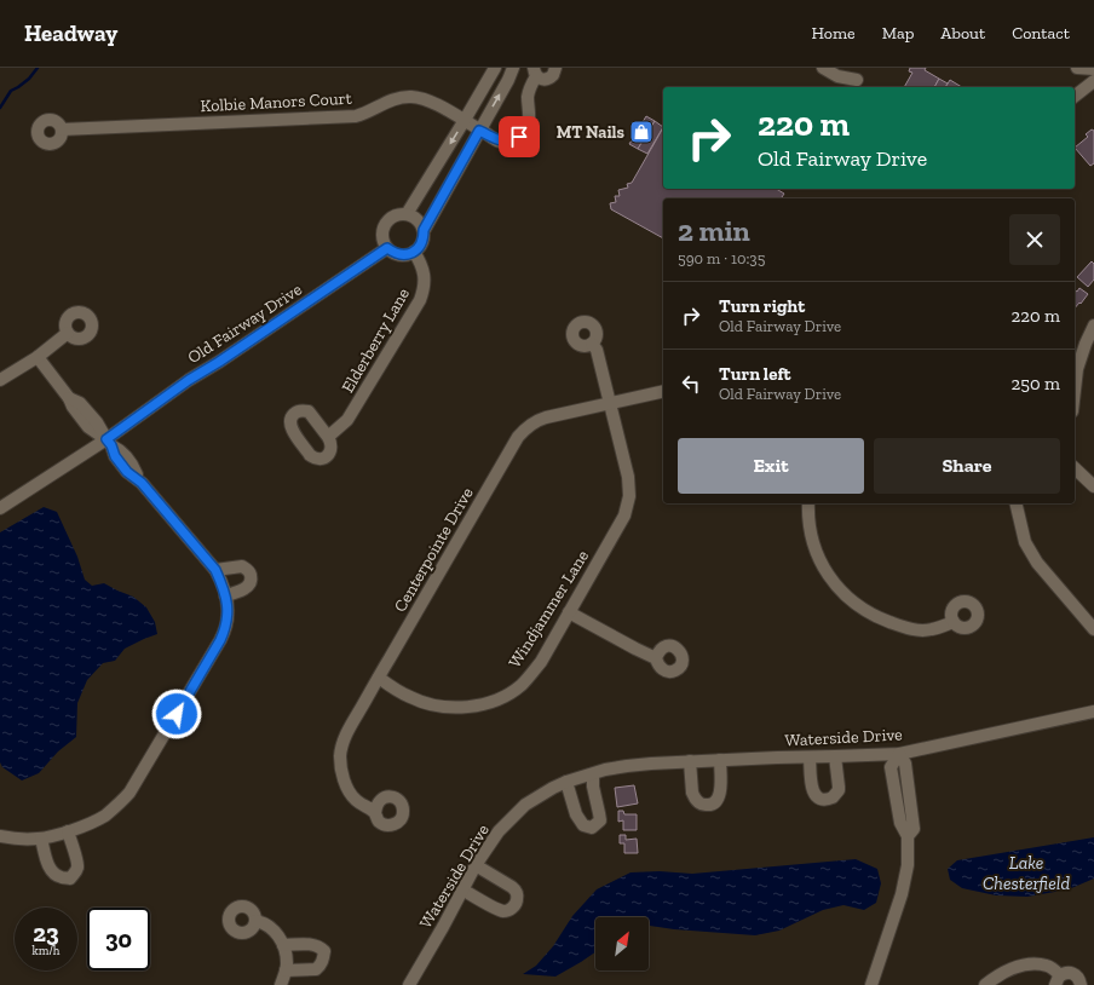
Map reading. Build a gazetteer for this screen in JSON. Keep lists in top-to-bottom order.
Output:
{
  "streets": {
    "street": [
      "Kolbie Manors Court",
      "Old Fairway Drive",
      "Elderberry Lane",
      "Centerpointe Drive",
      "Windjammer Lane",
      "Waterside Drive"
    ]
  },
  "crossings": [
    ["Old Fairway Drive", "Elderberry Lane"],
    ["Centerpointe Drive", "Windjammer Lane"]
  ],
  "water": ["Lake Chesterfield"],
  "places": {
    "shop": ["MT Nails"]
  },
  "north": "top right",
  "page": {
    "header": "Headway",
    "nav": [
      "Home",
      "Map",
      "About",
      "Contact"
    ],
    "turn": ["220 m", "Old Fairway Drive"],
    "heading": ["2 min", "590 m · 10:35"],
    "list": [
      {
        "name": "Turn right",
        "note": "Old Fairway Drive",
        "value": "220 m"
      },
      {
        "name": "Turn left",
        "note": "Old Fairway Drive",
        "value": "250 m"
      }
    ],
    "buttons": ["Exit", "Share"],
    "speed": "23 km/h",
    "limit": "30"
  }
}
